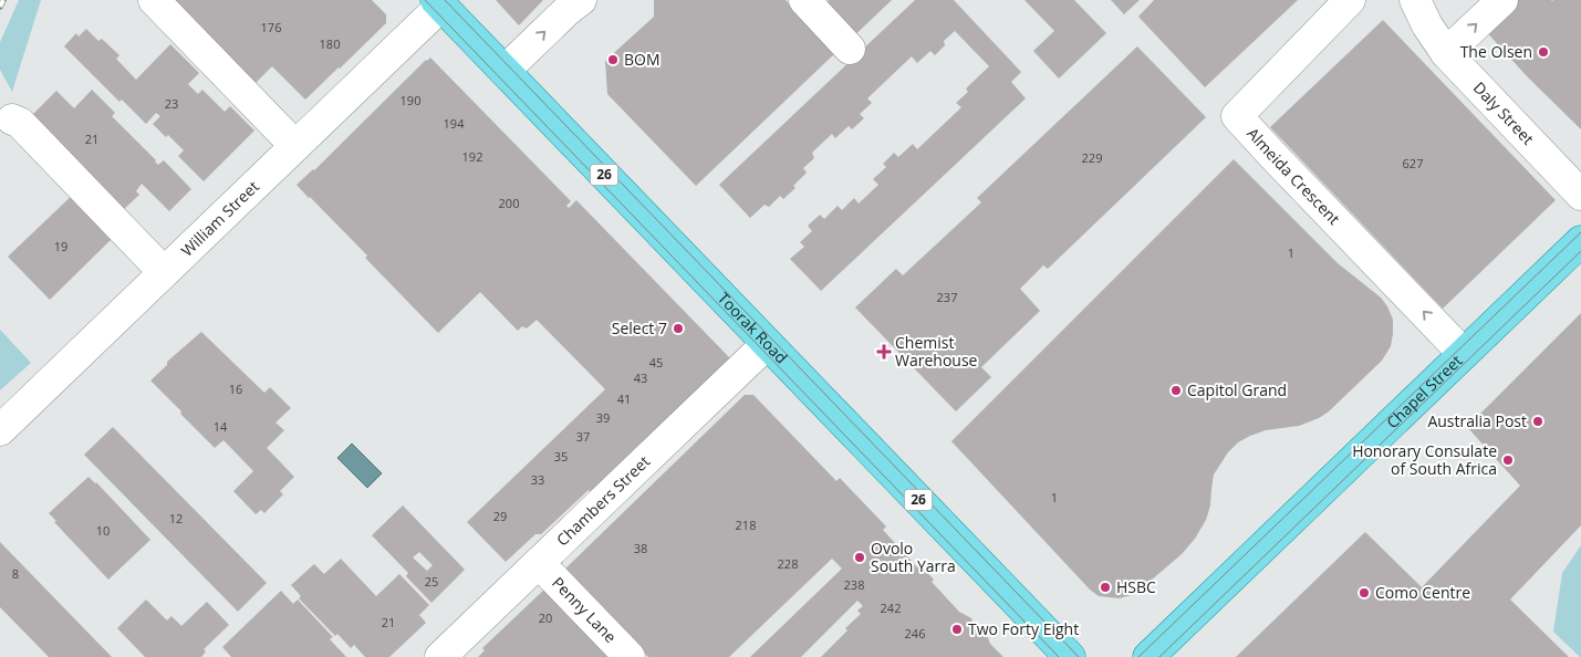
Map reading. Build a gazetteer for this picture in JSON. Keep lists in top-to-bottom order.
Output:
{
  "streets": {
    "main road": ["26", "Toorak Road", "Chapel Street"],
    "street": [
      "Daly Street",
      "Almeida Crescent",
      "William Street",
      "Chambers Street",
      "Penny Lane"
    ]
  },
  "crossings": [
    ["Almeida Crescent", "Chapel Street"],
    ["William Street", "Toorak Road"],
    ["Toorak Road", "Chambers Street"],
    ["Chambers Street", "Penny Lane"]
  ],
  "places": {
    "other": [
      "The Olsen",
      "BOM",
      "Select 7",
      "Capitol Grand",
      "Australia Post",
      "Honorary Consulate of South Africa",
      "Ovolo South Yarra",
      "HSBC",
      "Como Centre",
      "Two Forty Eight"
    ],
    "health": ["Chemist Warehouse"]
  },
  "house_numbers": [
    "176",
    "180",
    "190",
    "23",
    "194",
    "21",
    "192",
    "229",
    "627",
    "200",
    "19",
    "1",
    "237",
    "45",
    "43",
    "16",
    "41",
    "39",
    "14",
    "37",
    "35",
    "33",
    "1",
    "29",
    "12",
    "218",
    "10",
    "38",
    "228",
    "8",
    "25",
    "238",
    "242",
    "20",
    "21",
    "246"
  ]
}
